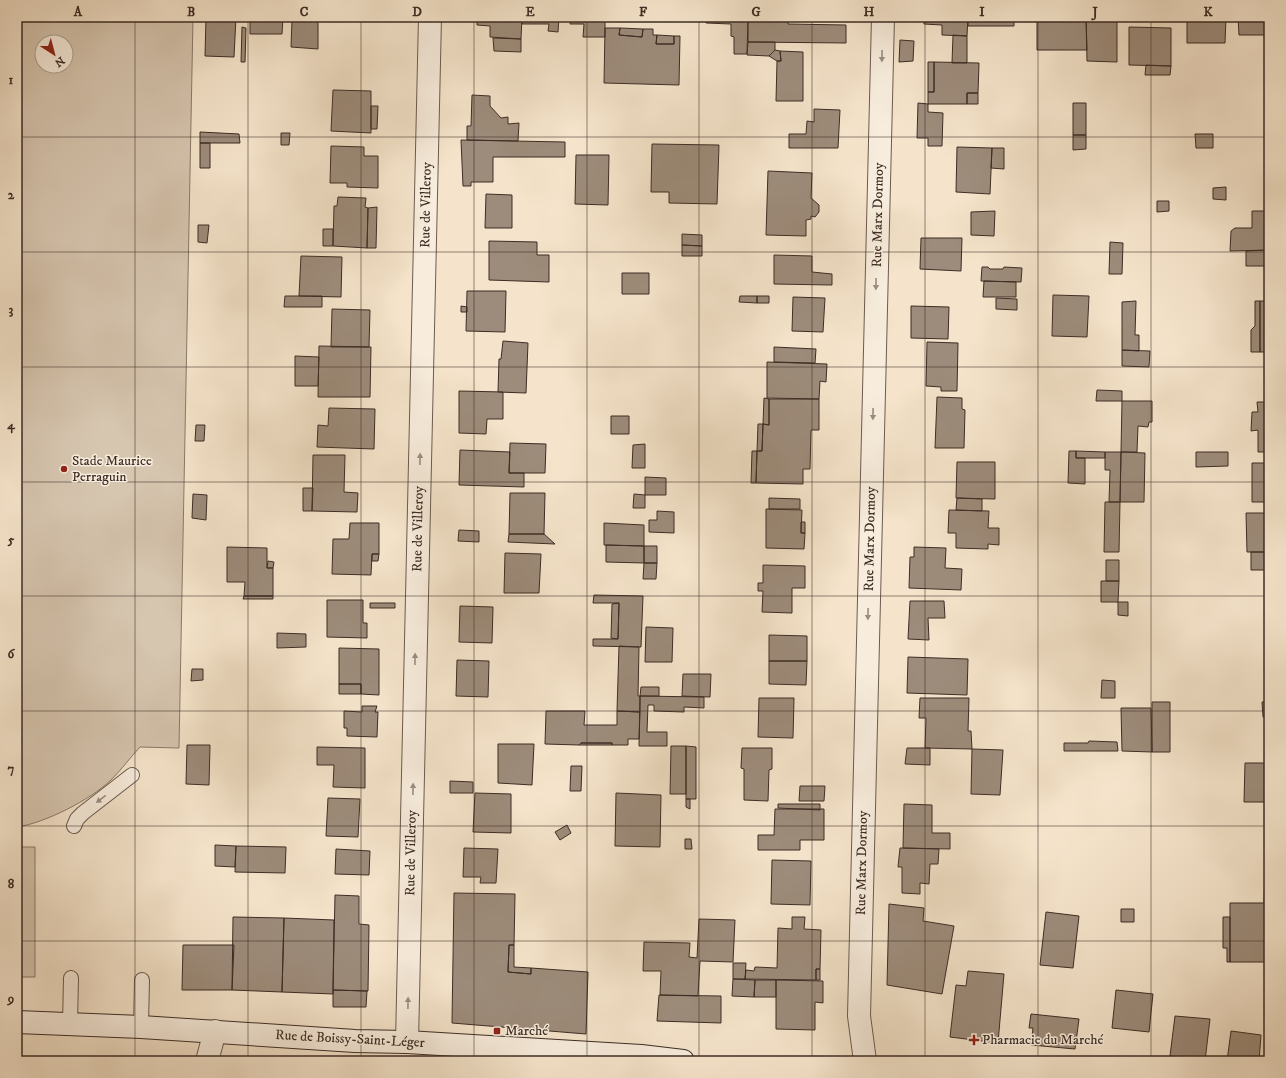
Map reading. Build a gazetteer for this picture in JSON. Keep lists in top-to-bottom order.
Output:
{
  "streets": {
    "street": ["Rue de Villeroy", "Rue Marx Dormoy", "Rue de Boissy-Saint-Léger"]
  },
  "crossings": [
    ["Rue de Villeroy", "Rue de Boissy-Saint-Léger"]
  ],
  "one_way": ["Rue de Villeroy", "Rue Marx Dormoy"],
  "places": {
    "other": ["Stade Maurice Perraguin"],
    "transit": ["Marché"],
    "health": ["Pharmacie du Marché"]
  },
  "north": "bottom right",
  "grid": {
    "columns": [
      "A",
      "B",
      "C",
      "D",
      "E",
      "F",
      "G",
      "H",
      "I",
      "J",
      "K"
    ],
    "rows": [
      "1",
      "2",
      "3",
      "4",
      "5",
      "6",
      "7",
      "8",
      "9"
    ]
  }
}
